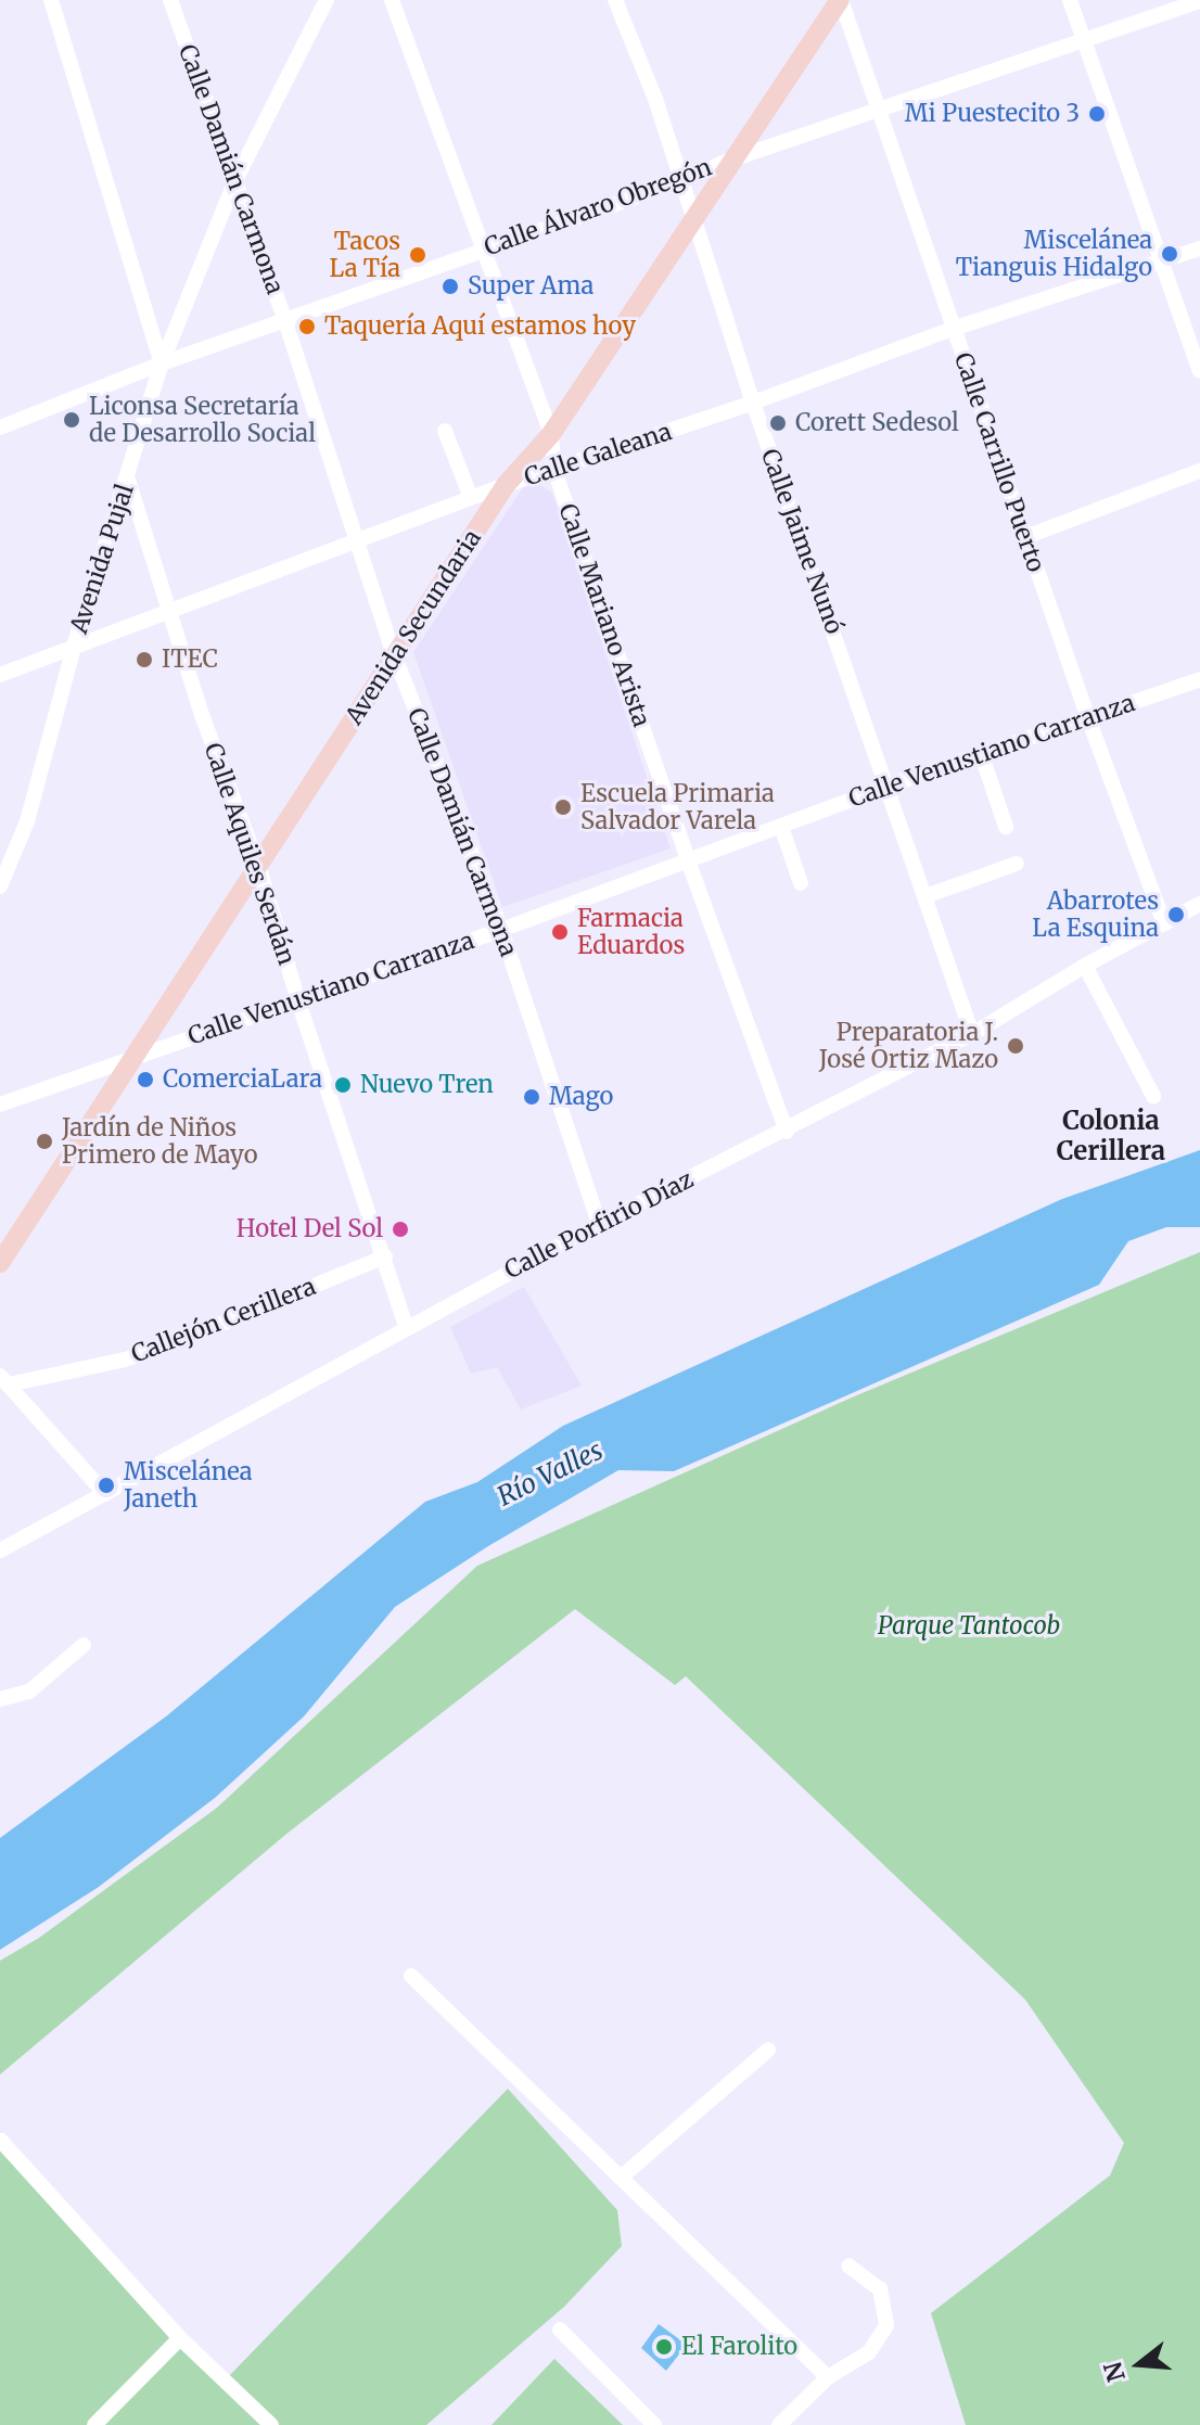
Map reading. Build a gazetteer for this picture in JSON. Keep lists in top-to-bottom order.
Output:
{
  "streets": {
    "street": [
      "Calle Damián Carmona",
      "Calle Álvaro Obregón",
      "Calle Galeana",
      "Calle Carrillo Puerto",
      "Calle Jaime Nunó",
      "Avenida Pujal",
      "Calle Mariano Arista",
      "Avenida Secundaria",
      "Calle Venustiano Carranza",
      "Calle Aquiles Serdán",
      "Calle Porfirio Díaz",
      "Callejón Cerillera"
    ]
  },
  "crossings": [
    ["Calle Damián Carmona", "Calle Álvaro Obregón"],
    ["Calle Damián Carmona", "Calle Galeana"],
    ["Calle Damián Carmona", "Avenida Pujal"],
    ["Calle Damián Carmona", "Avenida Secundaria"],
    ["Calle Damián Carmona", "Calle Venustiano Carranza"],
    ["Calle Damián Carmona", "Calle Porfirio Díaz"],
    ["Calle Álvaro Obregón", "Calle Carrillo Puerto"],
    ["Calle Álvaro Obregón", "Calle Jaime Nunó"],
    ["Calle Álvaro Obregón", "Avenida Pujal"],
    ["Calle Álvaro Obregón", "Calle Mariano Arista"],
    ["Calle Álvaro Obregón", "Avenida Secundaria"],
    ["Calle Galeana", "Calle Carrillo Puerto"],
    ["Calle Galeana", "Calle Jaime Nunó"],
    ["Calle Galeana", "Avenida Pujal"],
    ["Calle Galeana", "Calle Mariano Arista"],
    ["Calle Galeana", "Avenida Secundaria"],
    ["Calle Galeana", "Calle Aquiles Serdán"],
    ["Calle Carrillo Puerto", "Avenida Secundaria"],
    ["Calle Carrillo Puerto", "Calle Venustiano Carranza"],
    ["Calle Carrillo Puerto", "Calle Porfirio Díaz"],
    ["Calle Jaime Nunó", "Avenida Secundaria"],
    ["Calle Jaime Nunó", "Calle Venustiano Carranza"],
    ["Calle Jaime Nunó", "Calle Porfirio Díaz"],
    ["Avenida Pujal", "Calle Aquiles Serdán"],
    ["Calle Mariano Arista", "Avenida Secundaria"],
    ["Calle Mariano Arista", "Calle Venustiano Carranza"],
    ["Calle Mariano Arista", "Calle Porfirio Díaz"],
    ["Avenida Secundaria", "Calle Venustiano Carranza"],
    ["Avenida Secundaria", "Calle Aquiles Serdán"],
    ["Calle Venustiano Carranza", "Calle Aquiles Serdán"],
    ["Calle Aquiles Serdán", "Calle Porfirio Díaz"],
    ["Calle Aquiles Serdán", "Callejón Cerillera"]
  ],
  "districts": ["Colonia Cerillera"],
  "water": ["Río Valles"],
  "parks": ["Parque Tantocob"],
  "places": [
    "Mi Puestecito 3",
    "Miscelánea Tianguis Hidalgo",
    "Tacos La Tía",
    "Super Ama",
    "Taquería Aquí estamos hoy",
    "Liconsa Secretaría de Desarrollo Social",
    "Corett Sedesol",
    "ITEC",
    "Escuela Primaria Salvador Varela",
    "Abarrotes La Esquina",
    "Farmacia Eduardos",
    "Preparatoria J. José Ortiz Mazo",
    "ComerciaLara",
    "Nuevo Tren",
    "Mago",
    "Jardín de Niños Primero de Mayo",
    "Hotel Del Sol",
    "Miscelánea Janeth",
    "El Farolito"
  ],
  "north": "left"
}
